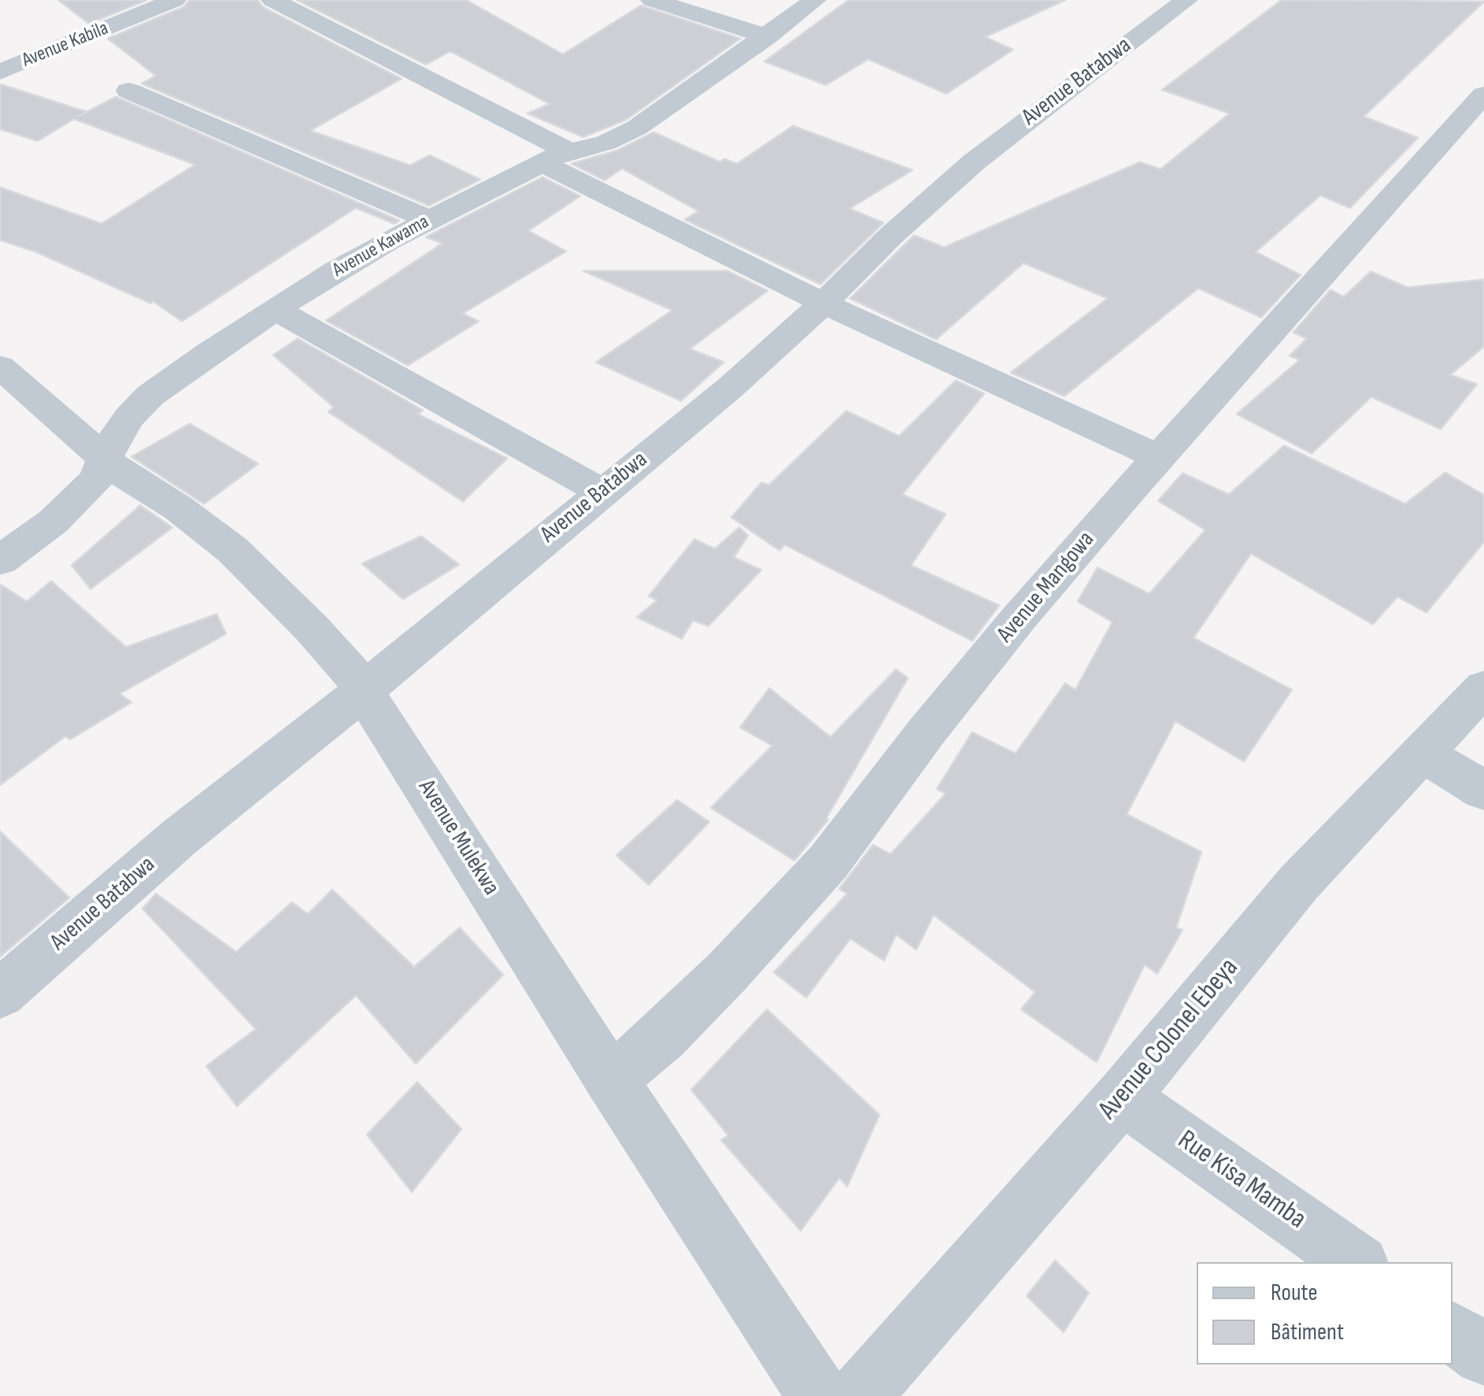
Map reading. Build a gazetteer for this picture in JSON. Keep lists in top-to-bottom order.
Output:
{
  "streets": {
    "street": [
      "Avenue Kabila",
      "Avenue Batabwa",
      "Avenue Kawama",
      "Avenue Mangowa",
      "Avenue Mulekwa",
      "Avenue Colonel Ebeya",
      "Rue Kisa Mamba"
    ]
  },
  "crossings": [
    ["Avenue Batabwa", "Avenue Mulekwa"],
    ["Avenue Kawama", "Avenue Mulekwa"],
    ["Avenue Mangowa", "Avenue Mulekwa"],
    ["Avenue Colonel Ebeya", "Rue Kisa Mamba"]
  ],
  "legend": ["Route", "Bâtiment"]
}
